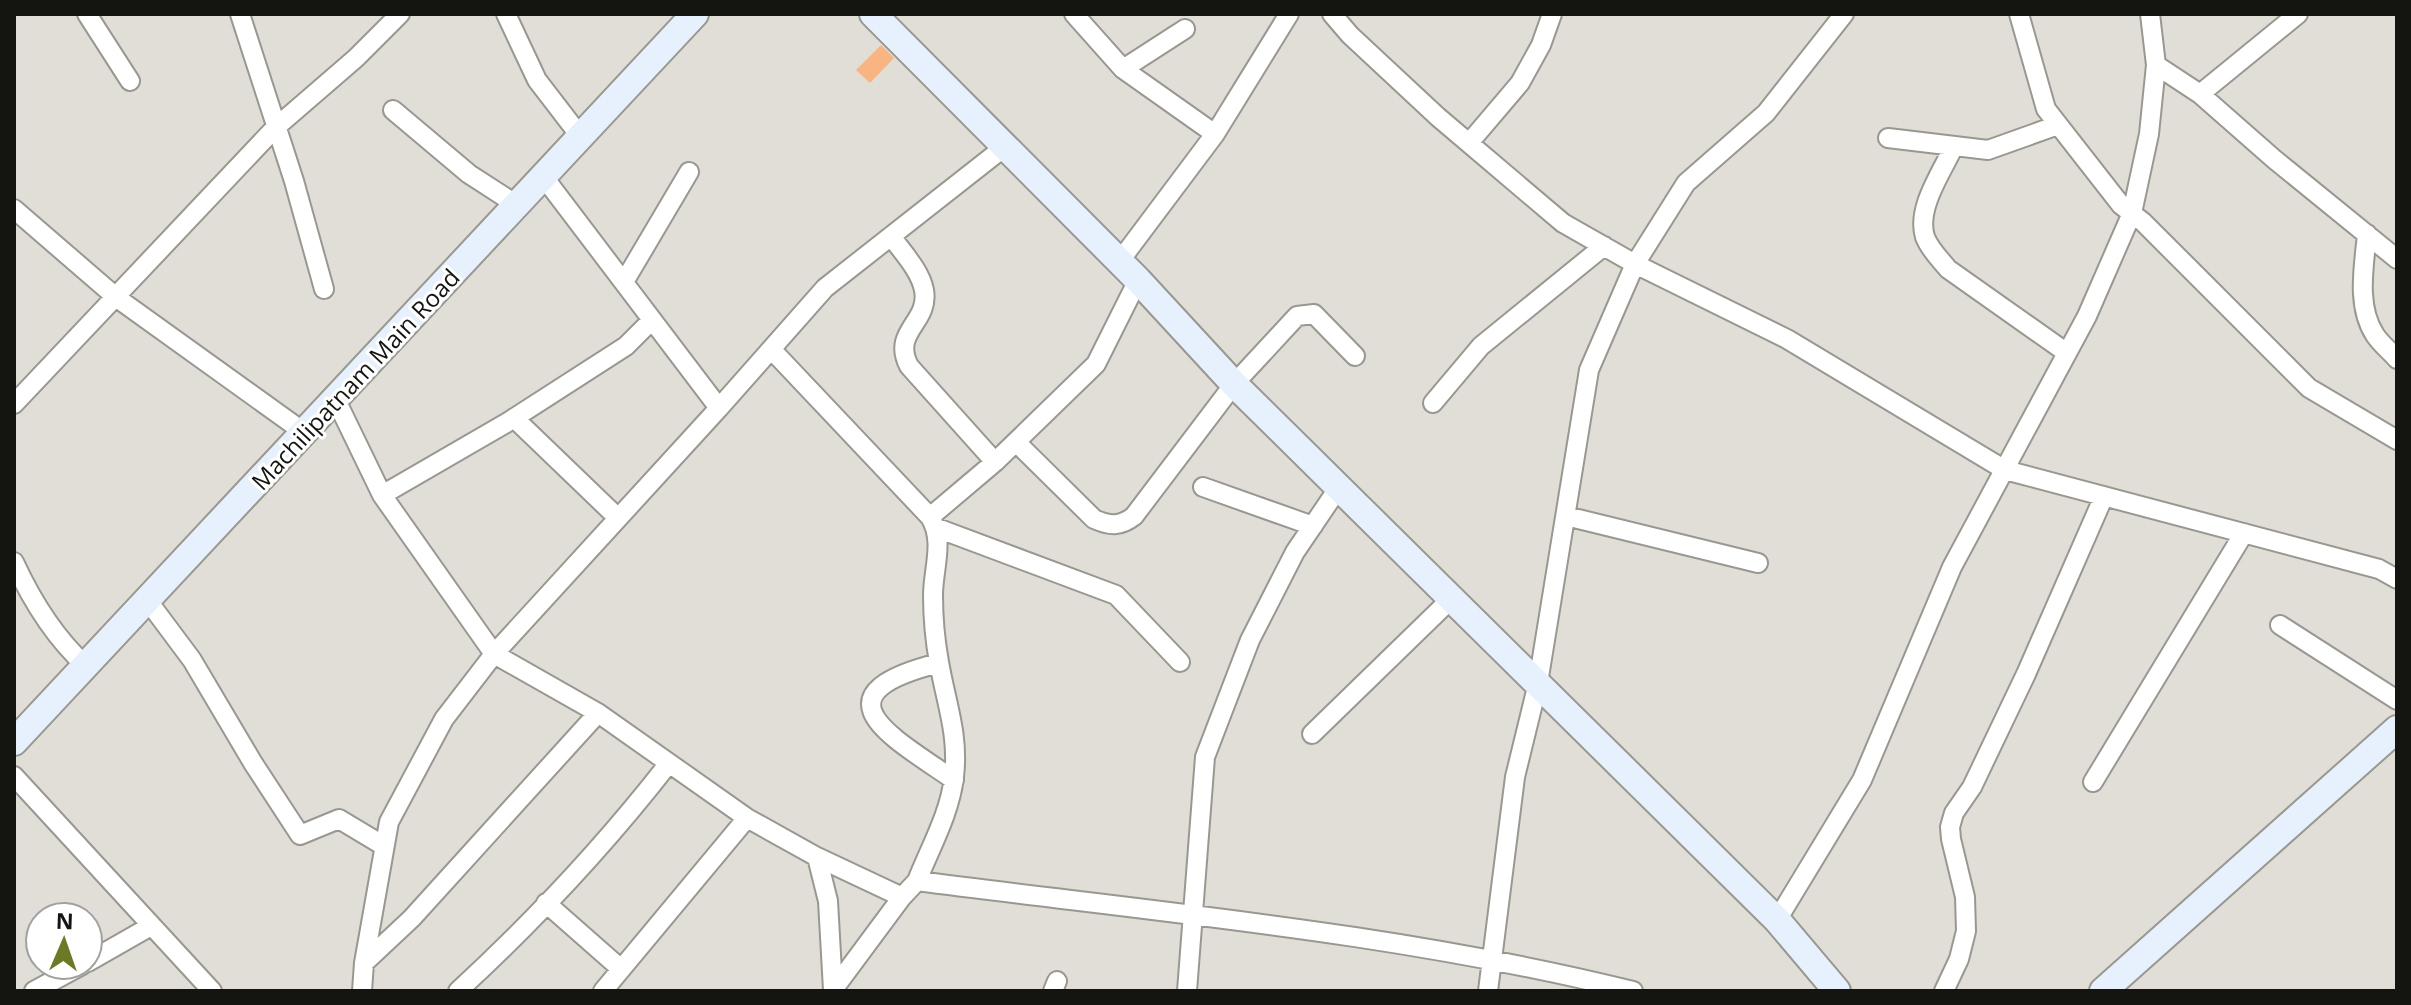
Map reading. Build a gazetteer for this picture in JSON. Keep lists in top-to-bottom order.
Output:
{
  "streets": {
    "street": ["Machilipatnam Main Road"]
  },
  "north": "top"
}
